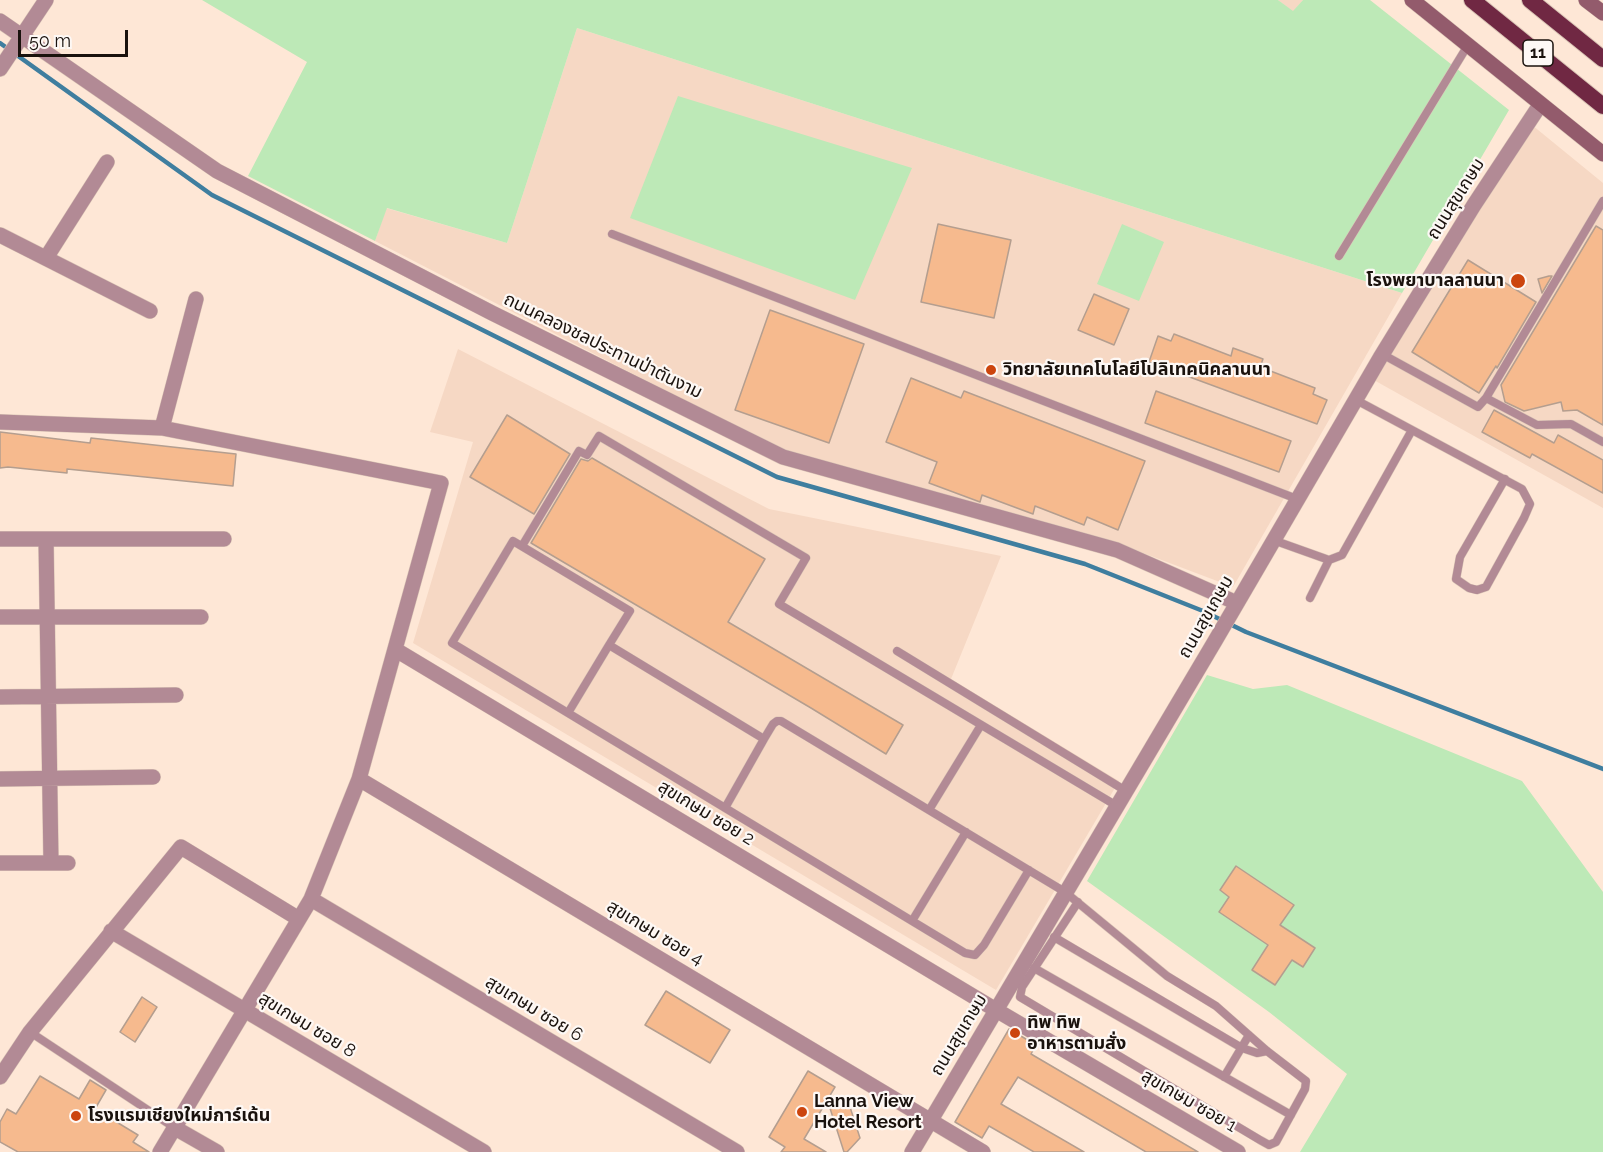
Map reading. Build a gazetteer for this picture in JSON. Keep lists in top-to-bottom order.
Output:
{
  "streets": {
    "highway": ["11"],
    "street": [
      "ถนนสุขเกษม",
      "ถนนคลองชลประทานป่าตันงาม",
      "สุขเกษม ซอย 2",
      "สุขเกษม ซอย 4",
      "สุขเกษม ซอย 6",
      "สุขเกษม ซอย 8",
      "สุขเกษม ซอย 1"
    ]
  },
  "crossings": [
    ["ถนนสุขเกษม", "ถนนคลองชลประทานป่าตันงาม"],
    ["ถนนสุขเกษม", "สุขเกษม ซอย 2"],
    ["ถนนสุขเกษม", "สุขเกษม ซอย 4"],
    ["ถนนสุขเกษม", "สุขเกษม ซอย 1"],
    ["สุขเกษม ซอย 2", "สุขเกษม ซอย 1"]
  ],
  "places": [
    "โรงพยาบาลลานนา",
    "วิทยาลัยเทคโนโลยีโปลิเทคนิคลานนา",
    "ทิพ ทิพ อาหารตามสั่ง",
    "Lanna View Hotel Resort",
    "โรงแรมเชียงใหม่การ์เด้น"
  ],
  "scale_bar": "50 m"
}
